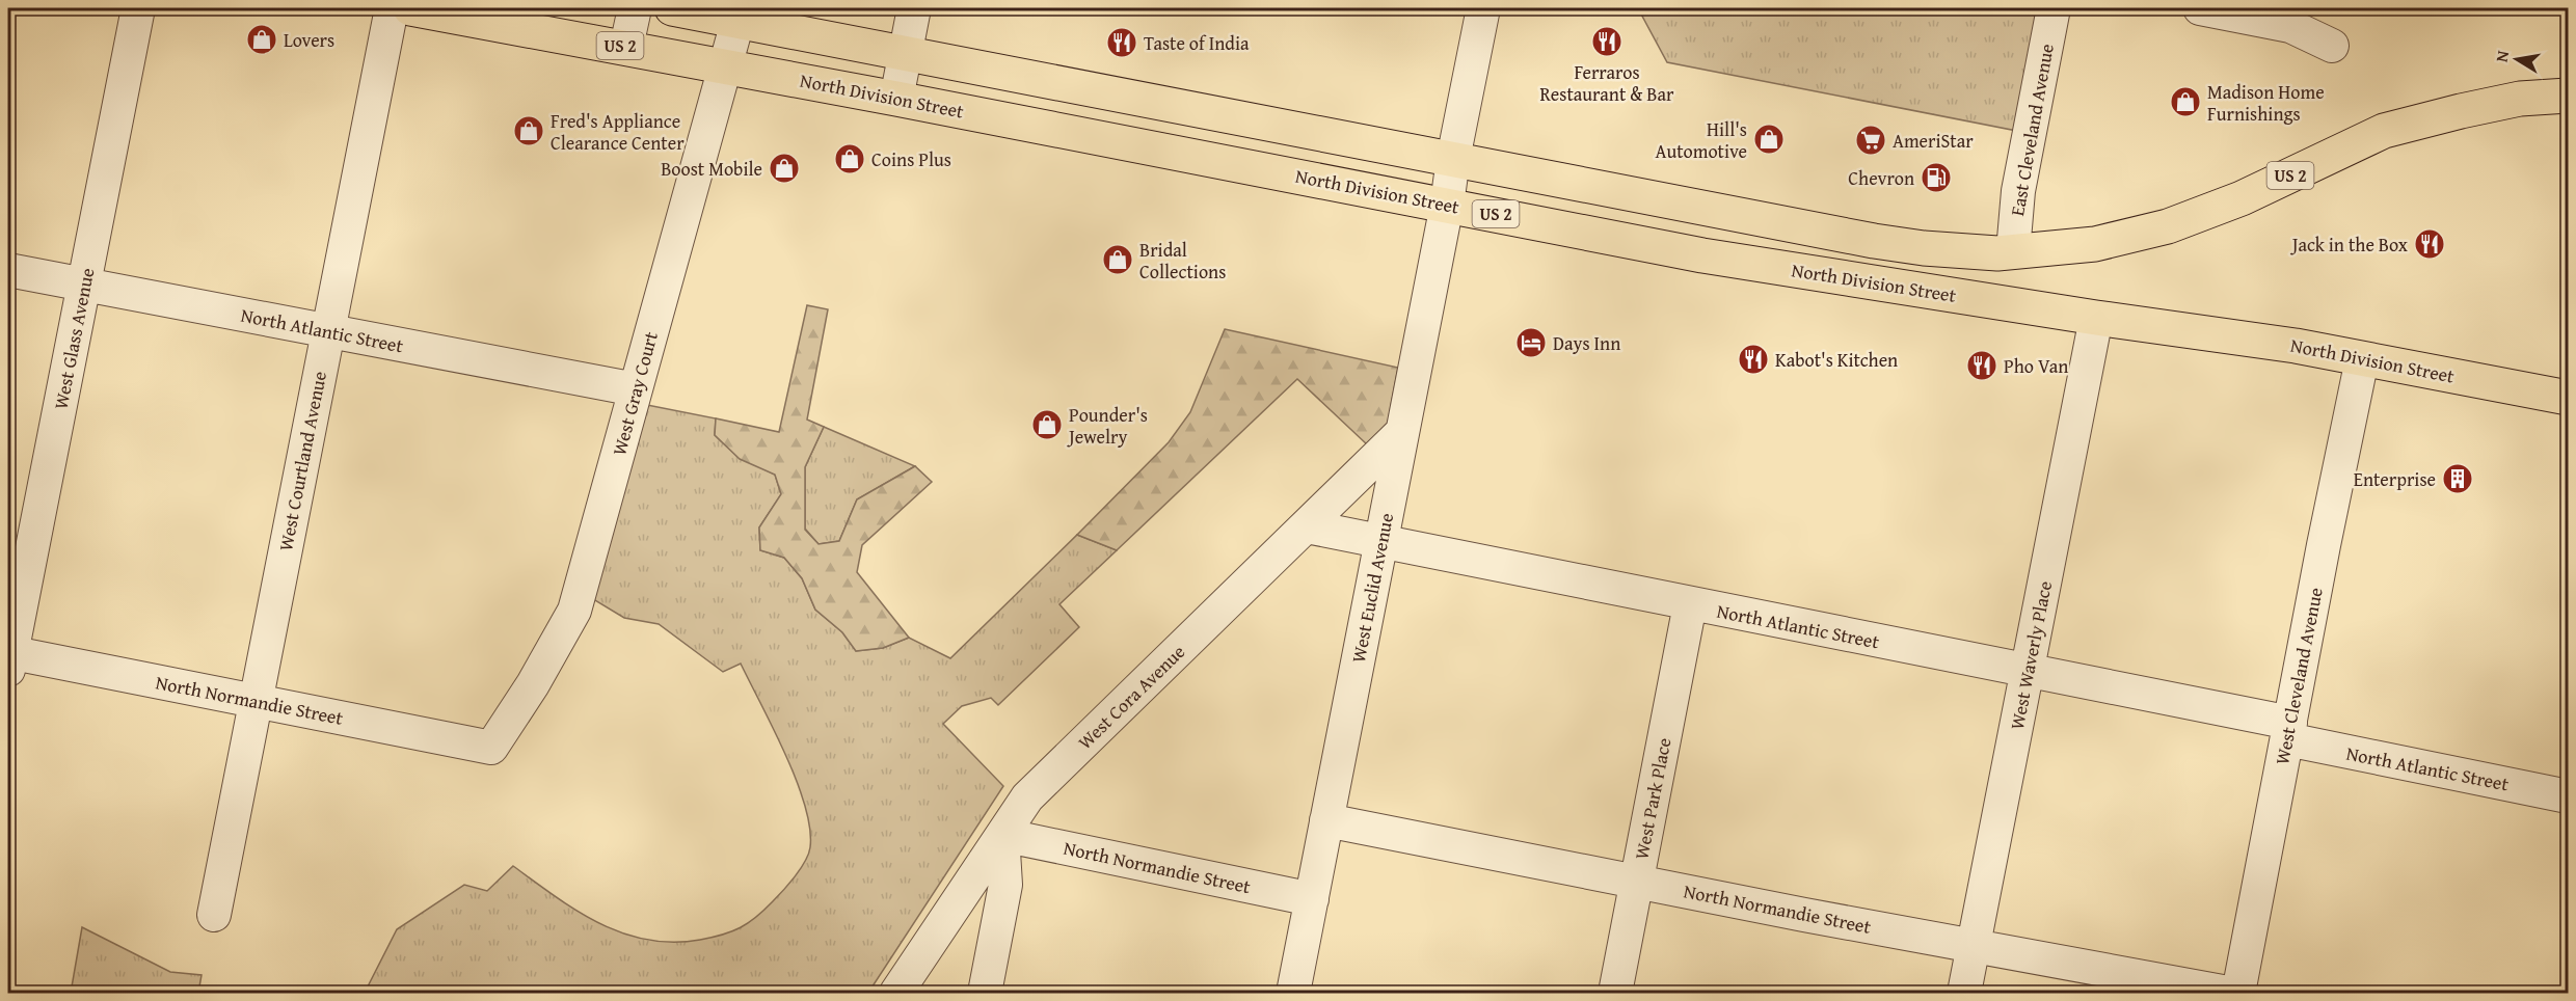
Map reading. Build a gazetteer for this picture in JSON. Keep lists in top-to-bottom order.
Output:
{
  "streets": {
    "main road": ["US 2", "North Division Street"],
    "street": [
      "East Cleveland Avenue",
      "North Atlantic Street",
      "West Glass Avenue",
      "West Gray Court",
      "West Courtland Avenue",
      "West Euclid Avenue",
      "West Waverly Place",
      "West Cleveland Avenue",
      "West Cora Avenue",
      "North Normandie Street",
      "West Park Place"
    ]
  },
  "crossings": [
    ["US 2", "North Division Street"],
    ["US 2", "East Cleveland Avenue"],
    ["North Division Street", "East Cleveland Avenue"],
    ["North Division Street", "West Gray Court"],
    ["North Division Street", "West Euclid Avenue"],
    ["North Division Street", "West Waverly Place"],
    ["North Division Street", "West Cleveland Avenue"],
    ["North Atlantic Street", "West Glass Avenue"],
    ["North Atlantic Street", "West Gray Court"],
    ["North Atlantic Street", "West Courtland Avenue"],
    ["North Atlantic Street", "West Euclid Avenue"],
    ["North Atlantic Street", "West Waverly Place"],
    ["North Atlantic Street", "West Cleveland Avenue"],
    ["North Atlantic Street", "West Cora Avenue"],
    ["North Atlantic Street", "West Park Place"],
    ["West Glass Avenue", "North Normandie Street"],
    ["West Gray Court", "North Normandie Street"],
    ["West Courtland Avenue", "North Normandie Street"],
    ["West Euclid Avenue", "West Cora Avenue"],
    ["West Euclid Avenue", "North Normandie Street"],
    ["West Waverly Place", "North Normandie Street"],
    ["West Cora Avenue", "North Normandie Street"],
    ["North Normandie Street", "West Park Place"]
  ],
  "places": {
    "shop": [
      "Lovers",
      "Madison Home Furnishings",
      "Fred's Appliance Clearance Center",
      "Hill's Automotive",
      "Coins Plus",
      "Boost Mobile",
      "Bridal Collections",
      "Pounder's Jewelry"
    ],
    "restaurant": [
      "Ferraros Restaurant & Bar",
      "Taste of India",
      "Jack in the Box",
      "Kabot's Kitchen",
      "Pho Van"
    ],
    "supermarket": ["AmeriStar"],
    "fuel station": ["Chevron"],
    "hotel": ["Days Inn"],
    "building": ["Enterprise"]
  },
  "north": "left"
}
